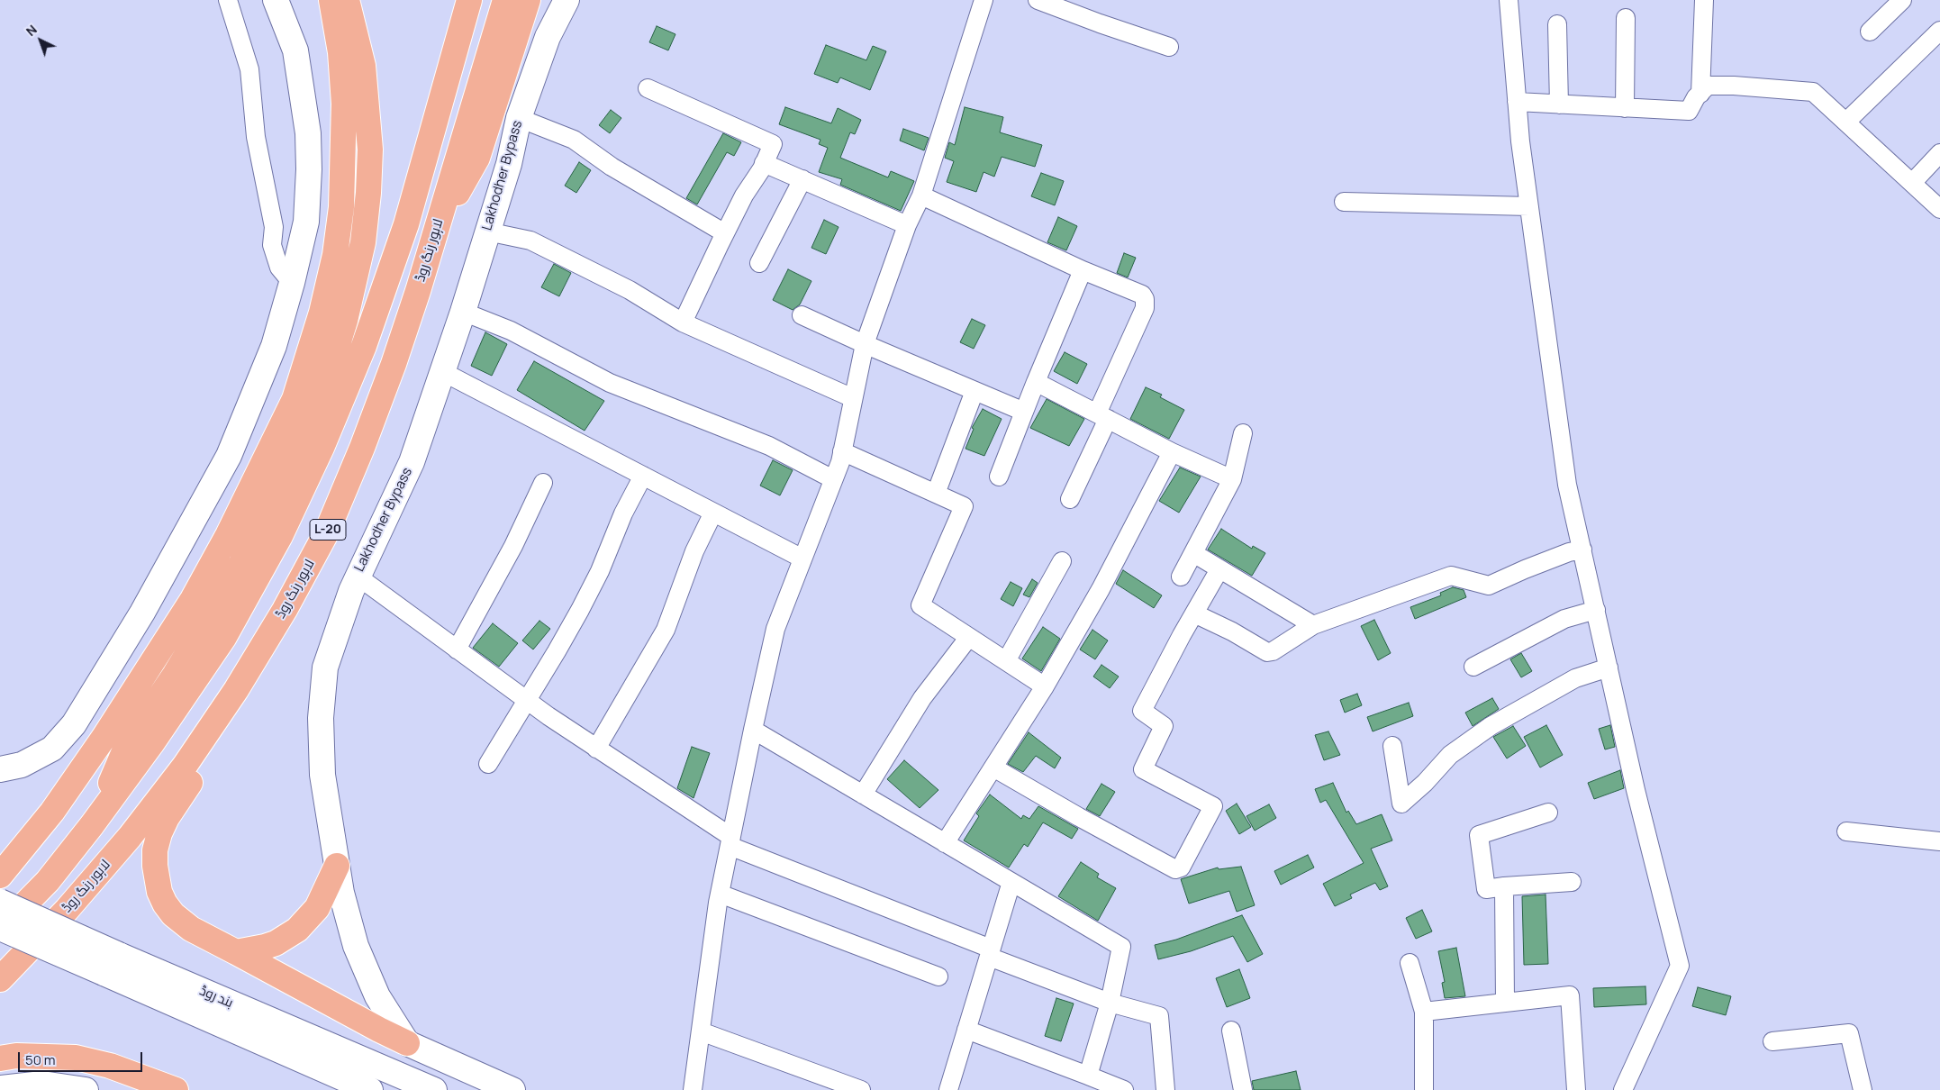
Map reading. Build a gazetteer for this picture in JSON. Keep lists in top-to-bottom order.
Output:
{
  "streets": {
    "highway": ["لاہور رنگ روڈ", "L-20"],
    "main road": ["Lakhodher Bypass", "بند روڈ"]
  },
  "crossings": [
    ["L-20", "بند روڈ"]
  ],
  "scale_bar": "50 m",
  "north": "top left"
}
